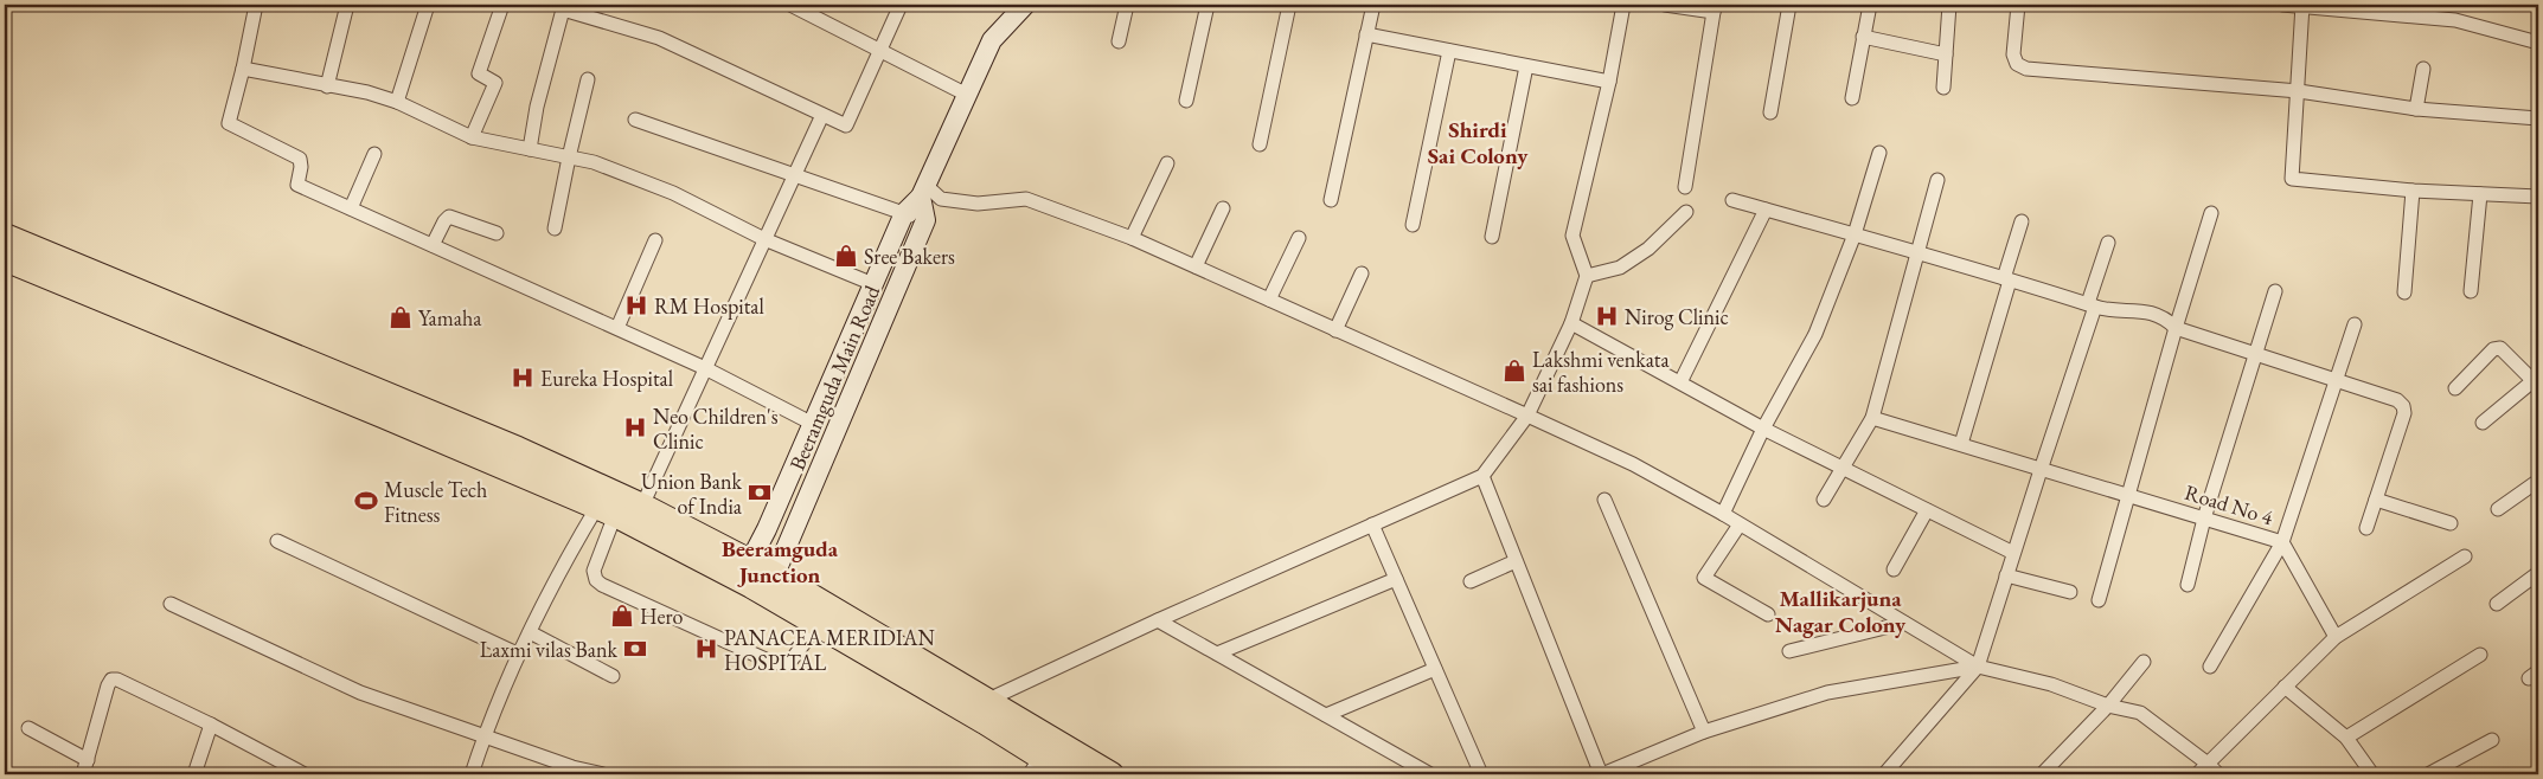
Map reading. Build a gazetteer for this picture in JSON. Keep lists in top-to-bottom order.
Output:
{
  "streets": {
    "main road": ["Beeramguda Main Road"],
    "street": ["Road No 4"]
  },
  "districts": ["Shirdi Sai Colony", "Beeramguda Junction", "Mallikarjuna Nagar Colony"],
  "places": {
    "shop": [
      "Sree Bakers",
      "Yamaha",
      "Lakshmi venkata sai fashions",
      "Hero"
    ],
    "hospital": [
      "RM Hospital",
      "Nirog Clinic",
      "Eureka Hospital",
      "Neo Children's Clinic",
      "PANACEA MERIDIAN HOSPITAL"
    ],
    "bank": ["Union Bank of India", "Laxmi vilas Bank"],
    "sports": ["Muscle Tech Fitness"]
  }
}
